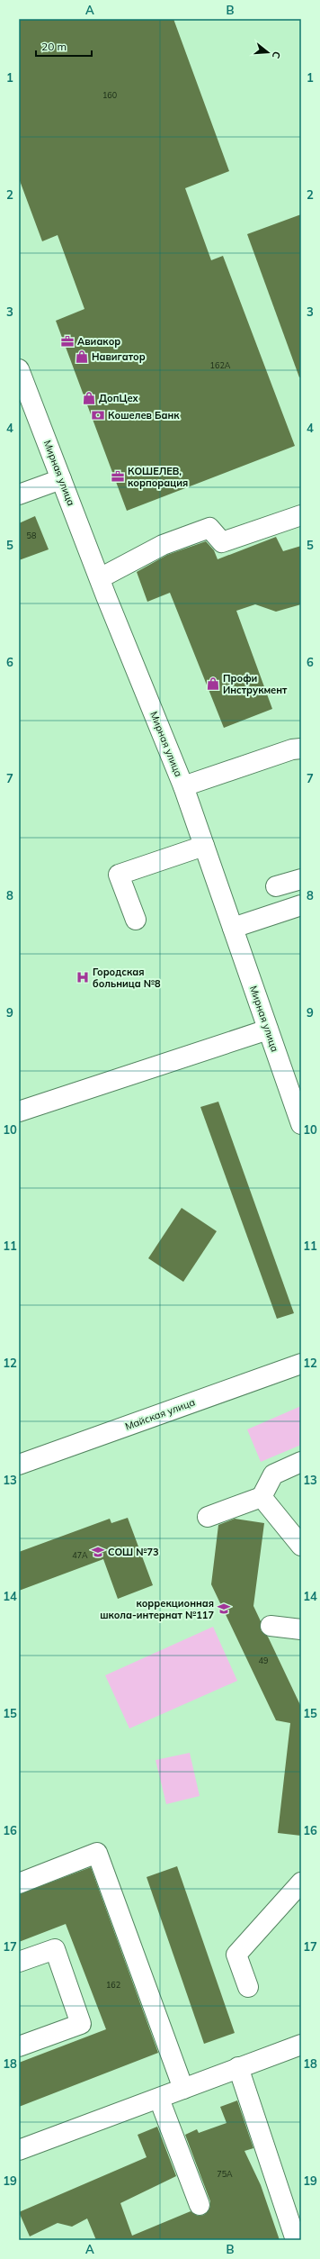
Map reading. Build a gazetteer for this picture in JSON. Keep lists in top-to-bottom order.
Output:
{
  "streets": {
    "street": ["Мирная улица", "Майская улица"]
  },
  "places": {
    "office": ["Авиакор", "КОШЕЛЕВ, корпорация"],
    "shop": ["Навигатор", "ДопЦех", "Профи Инструкмент"],
    "bank": ["Кошелев Банк"],
    "hospital": ["Городская больница №8"],
    "school or university": ["СОШ №73", "коррекционная школа-интернат №117"]
  },
  "house_numbers": [
    "160",
    "162А",
    "58",
    "47А",
    "49",
    "162",
    "75А"
  ],
  "scale_bar": "20 m",
  "north": "right",
  "grid": {
    "columns": ["A", "B"],
    "rows": [
      "1",
      "2",
      "3",
      "4",
      "5",
      "6",
      "7",
      "8",
      "9",
      "10",
      "11",
      "12",
      "13",
      "14",
      "15",
      "16",
      "17",
      "18",
      "19"
    ]
  }
}
